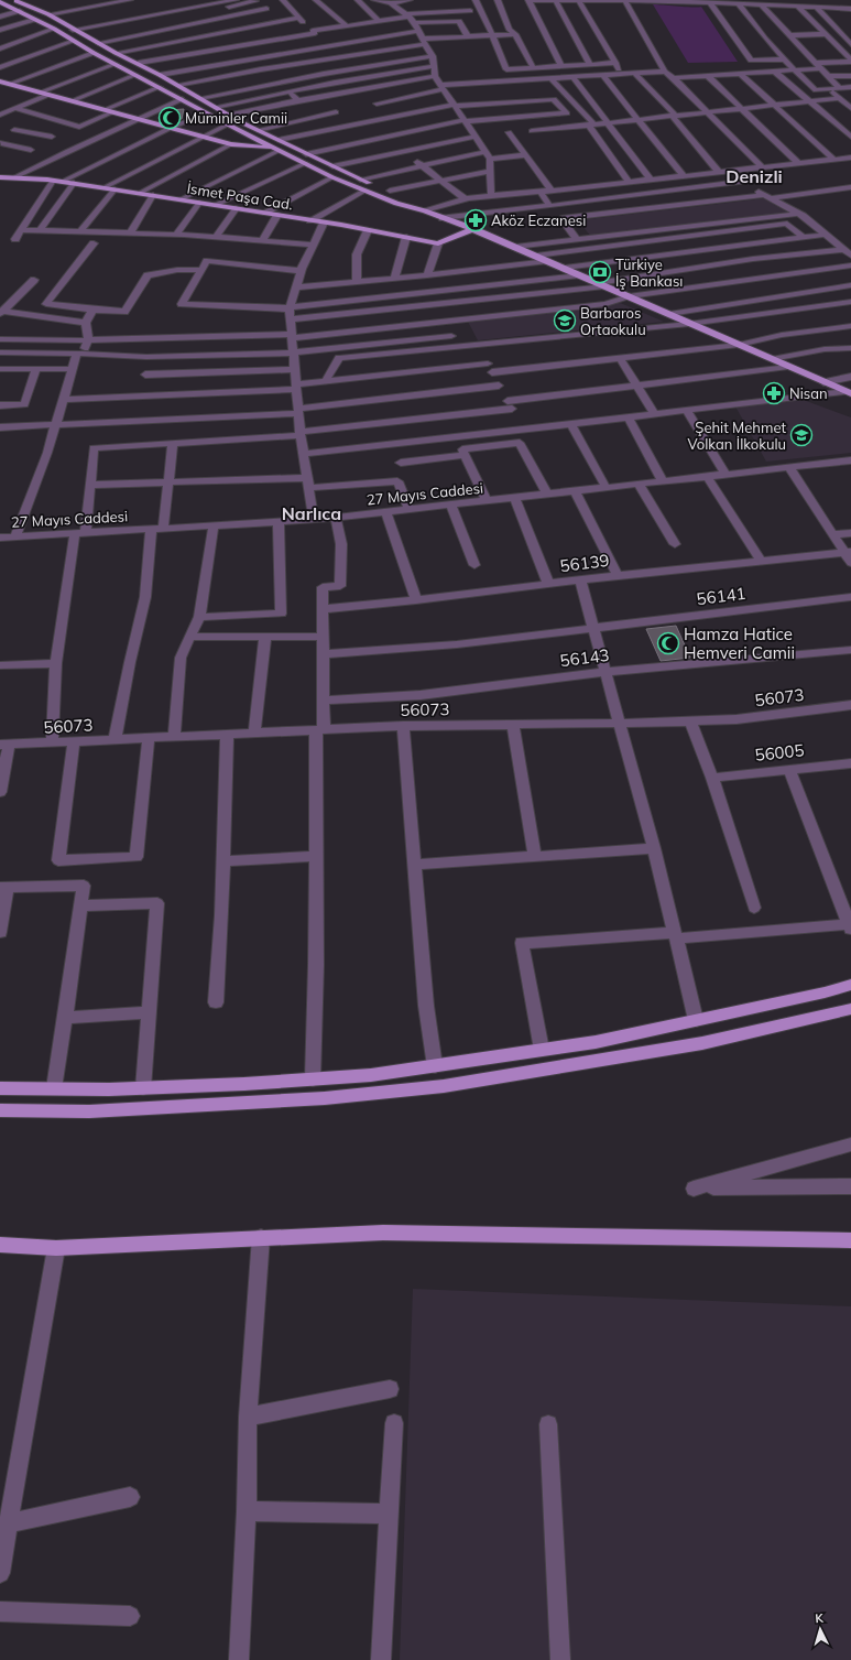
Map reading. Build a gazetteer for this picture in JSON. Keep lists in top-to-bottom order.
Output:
{
  "streets": {
    "main road": ["İsmet Paşa Cad."],
    "street": [
      "27 Mayıs Caddesi",
      "56139",
      "56141",
      "56143",
      "56073",
      "56005"
    ]
  },
  "districts": ["Denizli", "Narlıca"],
  "places": {
    "mosque": ["Müminler Camii", "Hamza Hatice Hemveri Camii"],
    "pharmacy": ["Aköz Eczanesi", "Nisan"],
    "bank": ["Türkiye İş Bankası"],
    "school or university": ["Barbaros Ortaokulu", "Şehit Mehmet Volkan İlkokulu"]
  },
  "north": "top"
}
